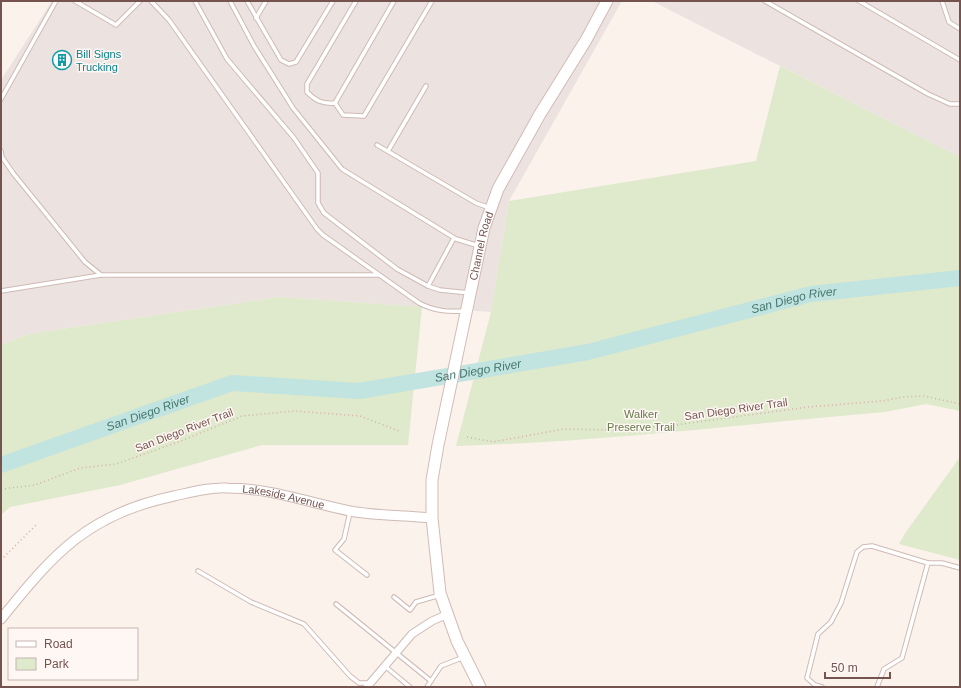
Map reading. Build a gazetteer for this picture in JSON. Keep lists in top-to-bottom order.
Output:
{
  "streets": {
    "main road": ["Channel Road"],
    "street": ["Lakeside Avenue"],
    "path": ["San Diego River Trail"]
  },
  "crossings": [
    ["Channel Road", "Lakeside Avenue"]
  ],
  "water": ["San Diego River"],
  "parks": ["Walker Preserve Trail"],
  "places": {
    "building": ["Bill Signs Trucking"]
  },
  "legend": ["Road", "Park"],
  "scale_bar": "50 m"
}
